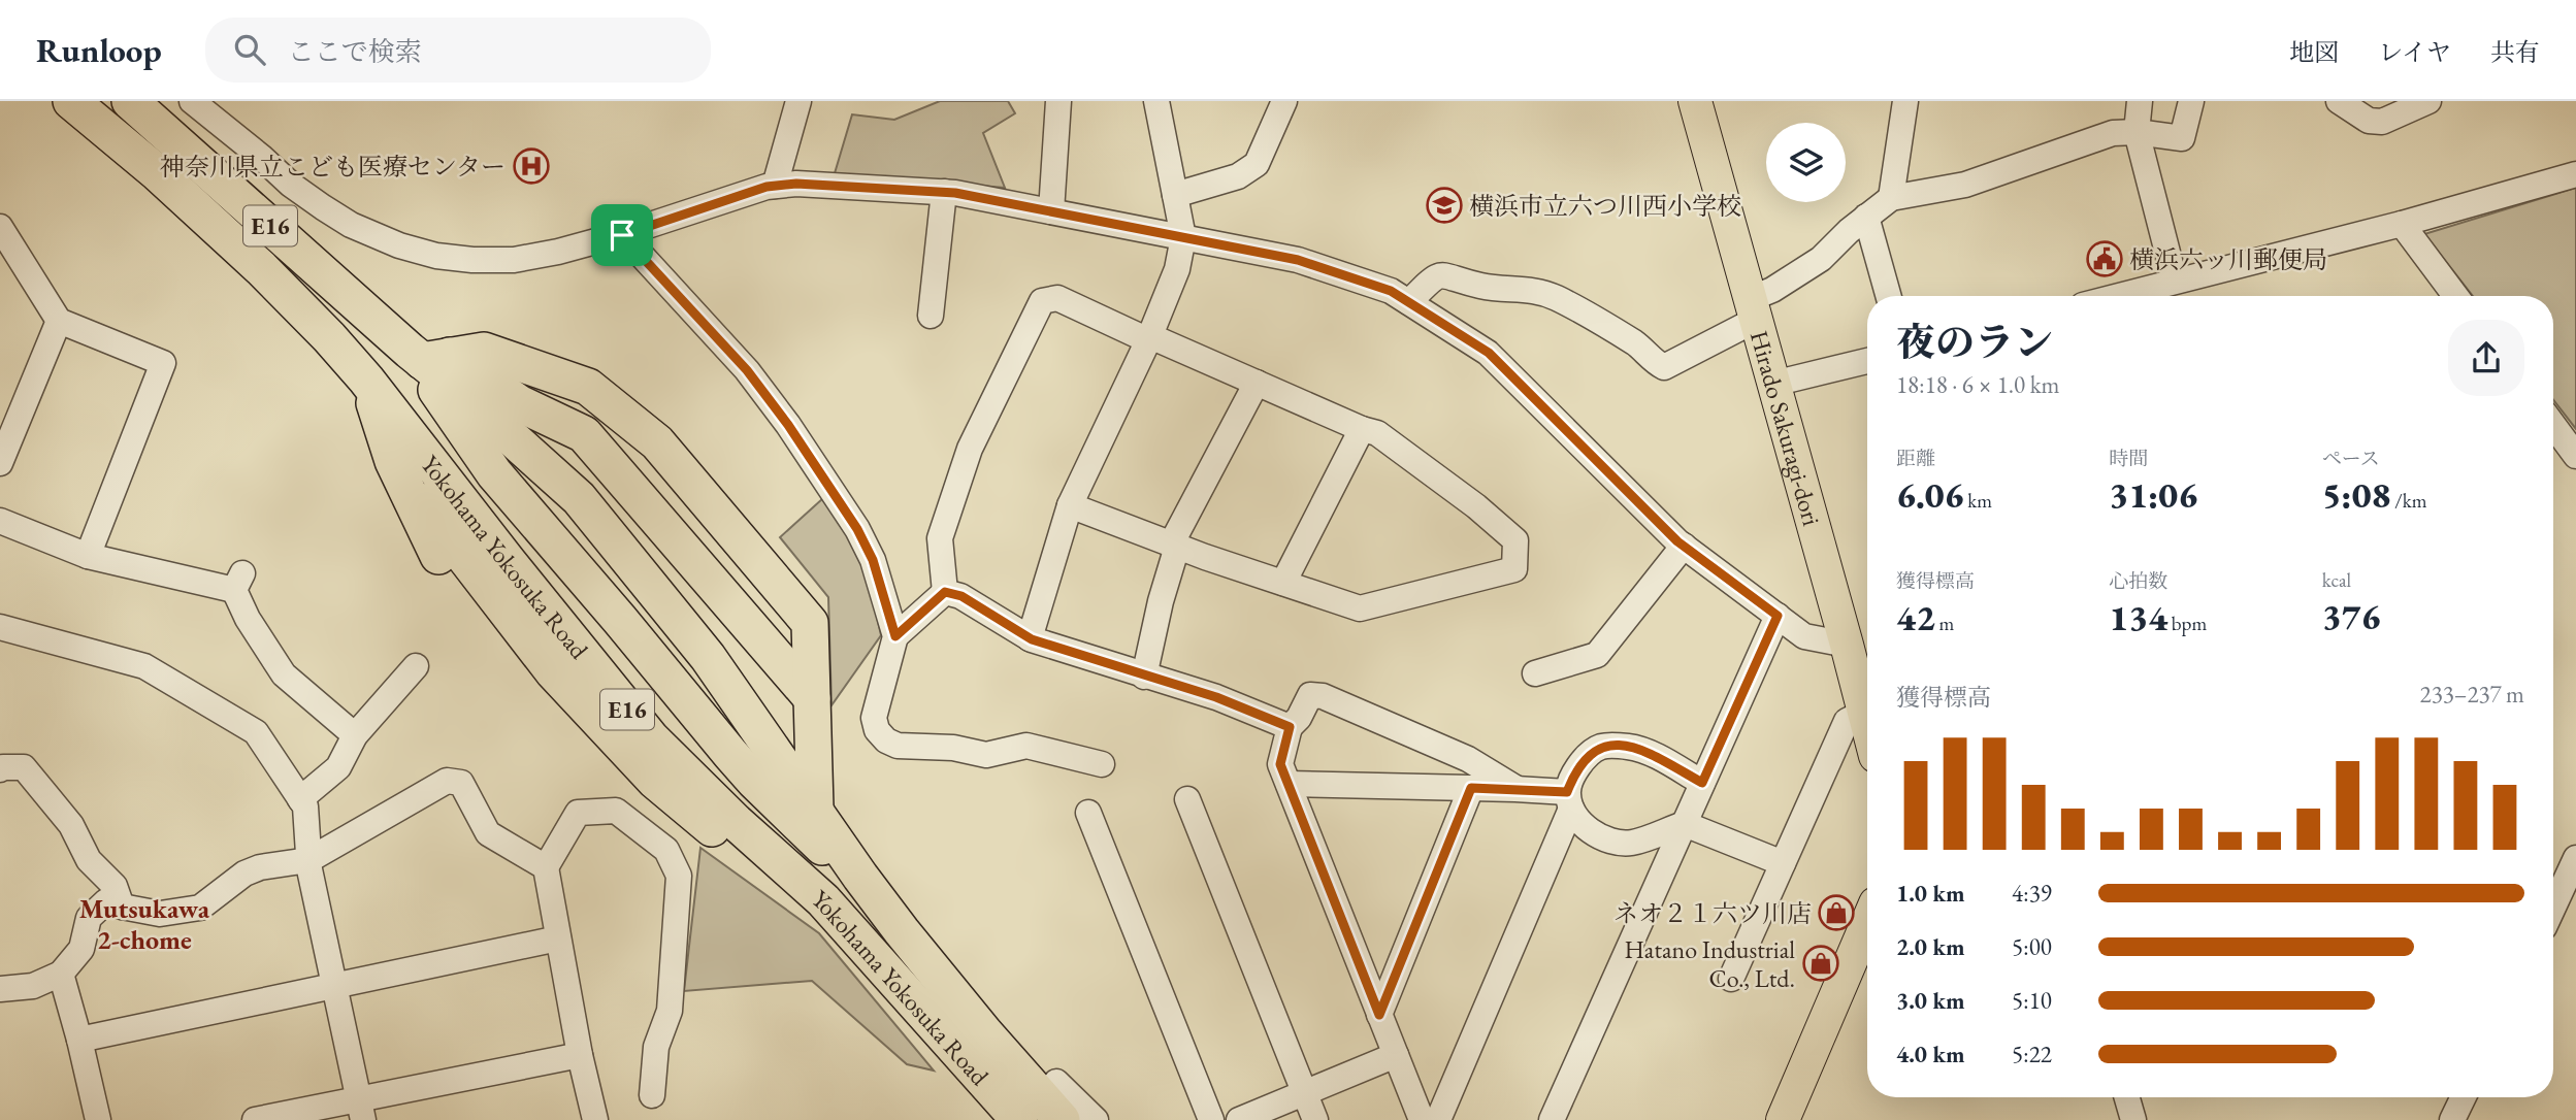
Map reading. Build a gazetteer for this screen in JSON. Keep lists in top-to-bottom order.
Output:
{
  "streets": {
    "highway": ["E16", "Yokohama Yokosuka Road"],
    "main road": ["Hirado Sakuragi-dori"]
  },
  "districts": ["Mutsukawa 2-chome"],
  "places": {
    "hospital": ["神奈川県立こども医療センター"],
    "school or university": ["横浜市立六つ川西小学校"],
    "public building": ["横浜六ッ川郵便局"],
    "shop": ["ネオ２１六ツ川店", "Hatano Industrial Co., Ltd."]
  },
  "page": {
    "header": "Runloop",
    "search": "ここで検索",
    "nav": ["地図", "レイヤ", "共有"],
    "heading": ["夜のラン", "18:18 · 6 × 1.0 km"],
    "stats": [
      ["距離", "6.06 km"],
      ["時間", "31:06"],
      ["ペース", "5:08 /km"],
      ["獲得標高", "42 m"],
      ["心拍数", "134 bpm"],
      ["kcal", "376"]
    ],
    "chart": ["獲得標高", "233–237 m"],
    "list": [
      {
        "name": "1.0 km",
        "note": "4:39"
      },
      {
        "name": "2.0 km",
        "note": "5:00"
      },
      {
        "name": "3.0 km",
        "note": "5:10"
      },
      {
        "name": "4.0 km",
        "note": "5:22"
      }
    ]
  }
}
